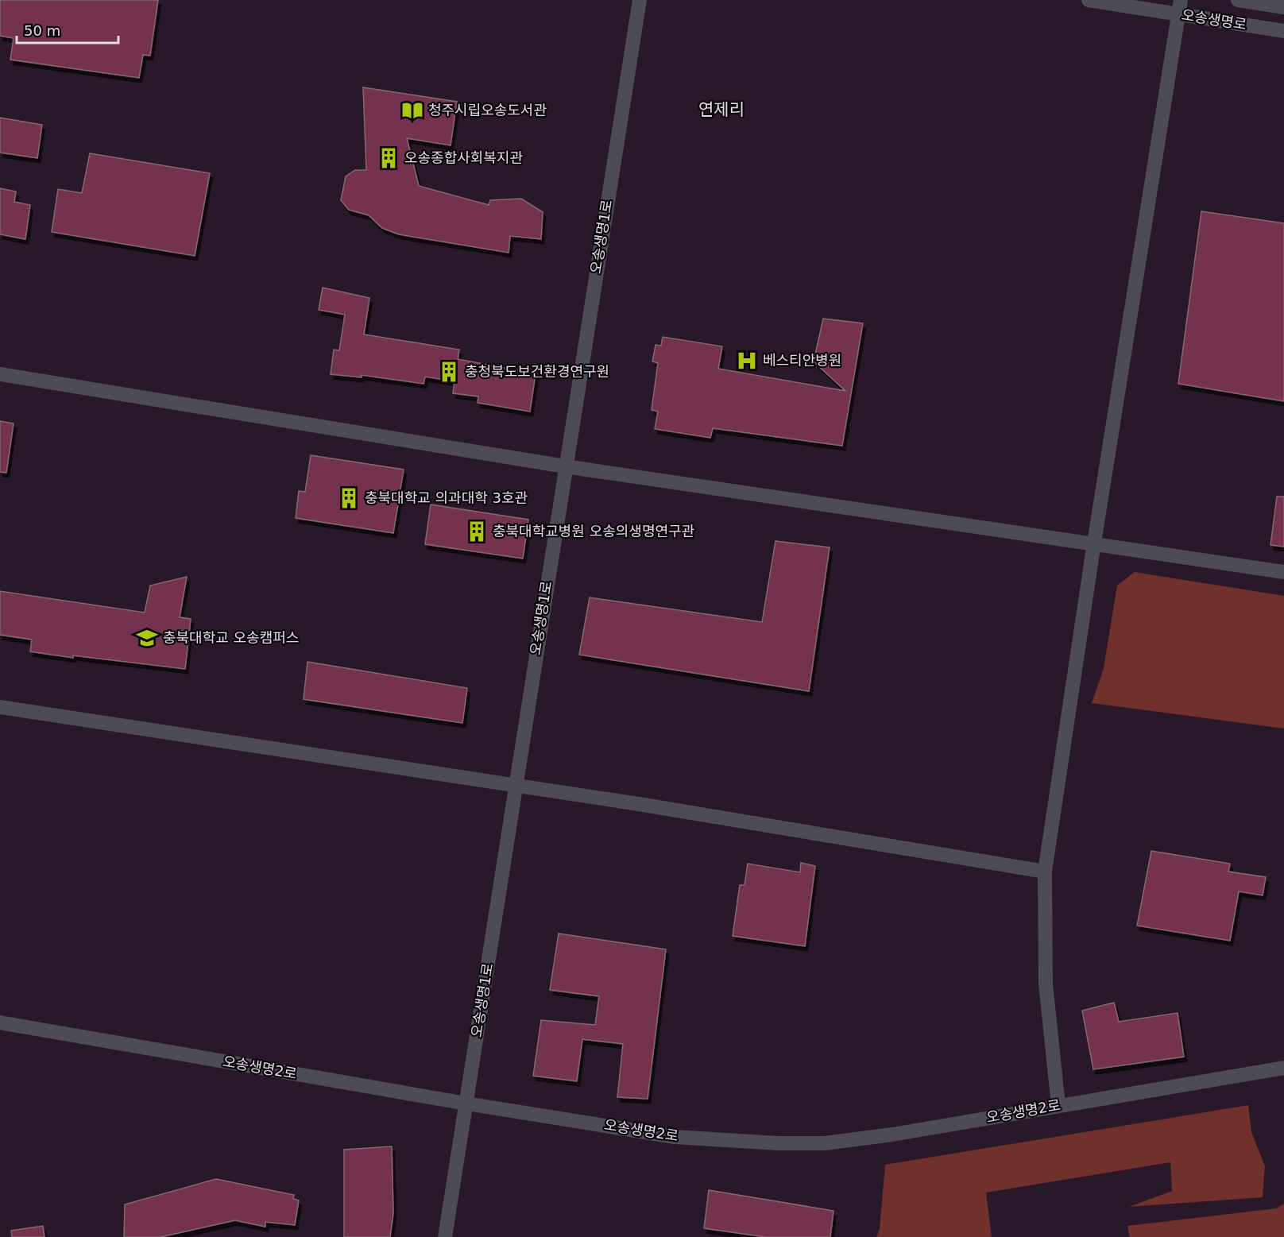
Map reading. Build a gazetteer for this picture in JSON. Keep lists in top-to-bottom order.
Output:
{
  "streets": {
    "street": ["오송생명로", "오송생명1로", "오송생명2로"]
  },
  "crossings": [
    ["오송생명1로", "오송생명2로"]
  ],
  "districts": ["연제리"],
  "places": {
    "library": ["청주시립오송도서관"],
    "building": [
      "오송종합사회복지관",
      "충청북도보건환경연구원",
      "충북대학교 의과대학 3호관",
      "충북대학교병원 오송의생명연구관"
    ],
    "hospital": ["베스티안병원"],
    "school or university": ["충북대학교 오송캠퍼스"]
  },
  "scale_bar": "50 m"
}
